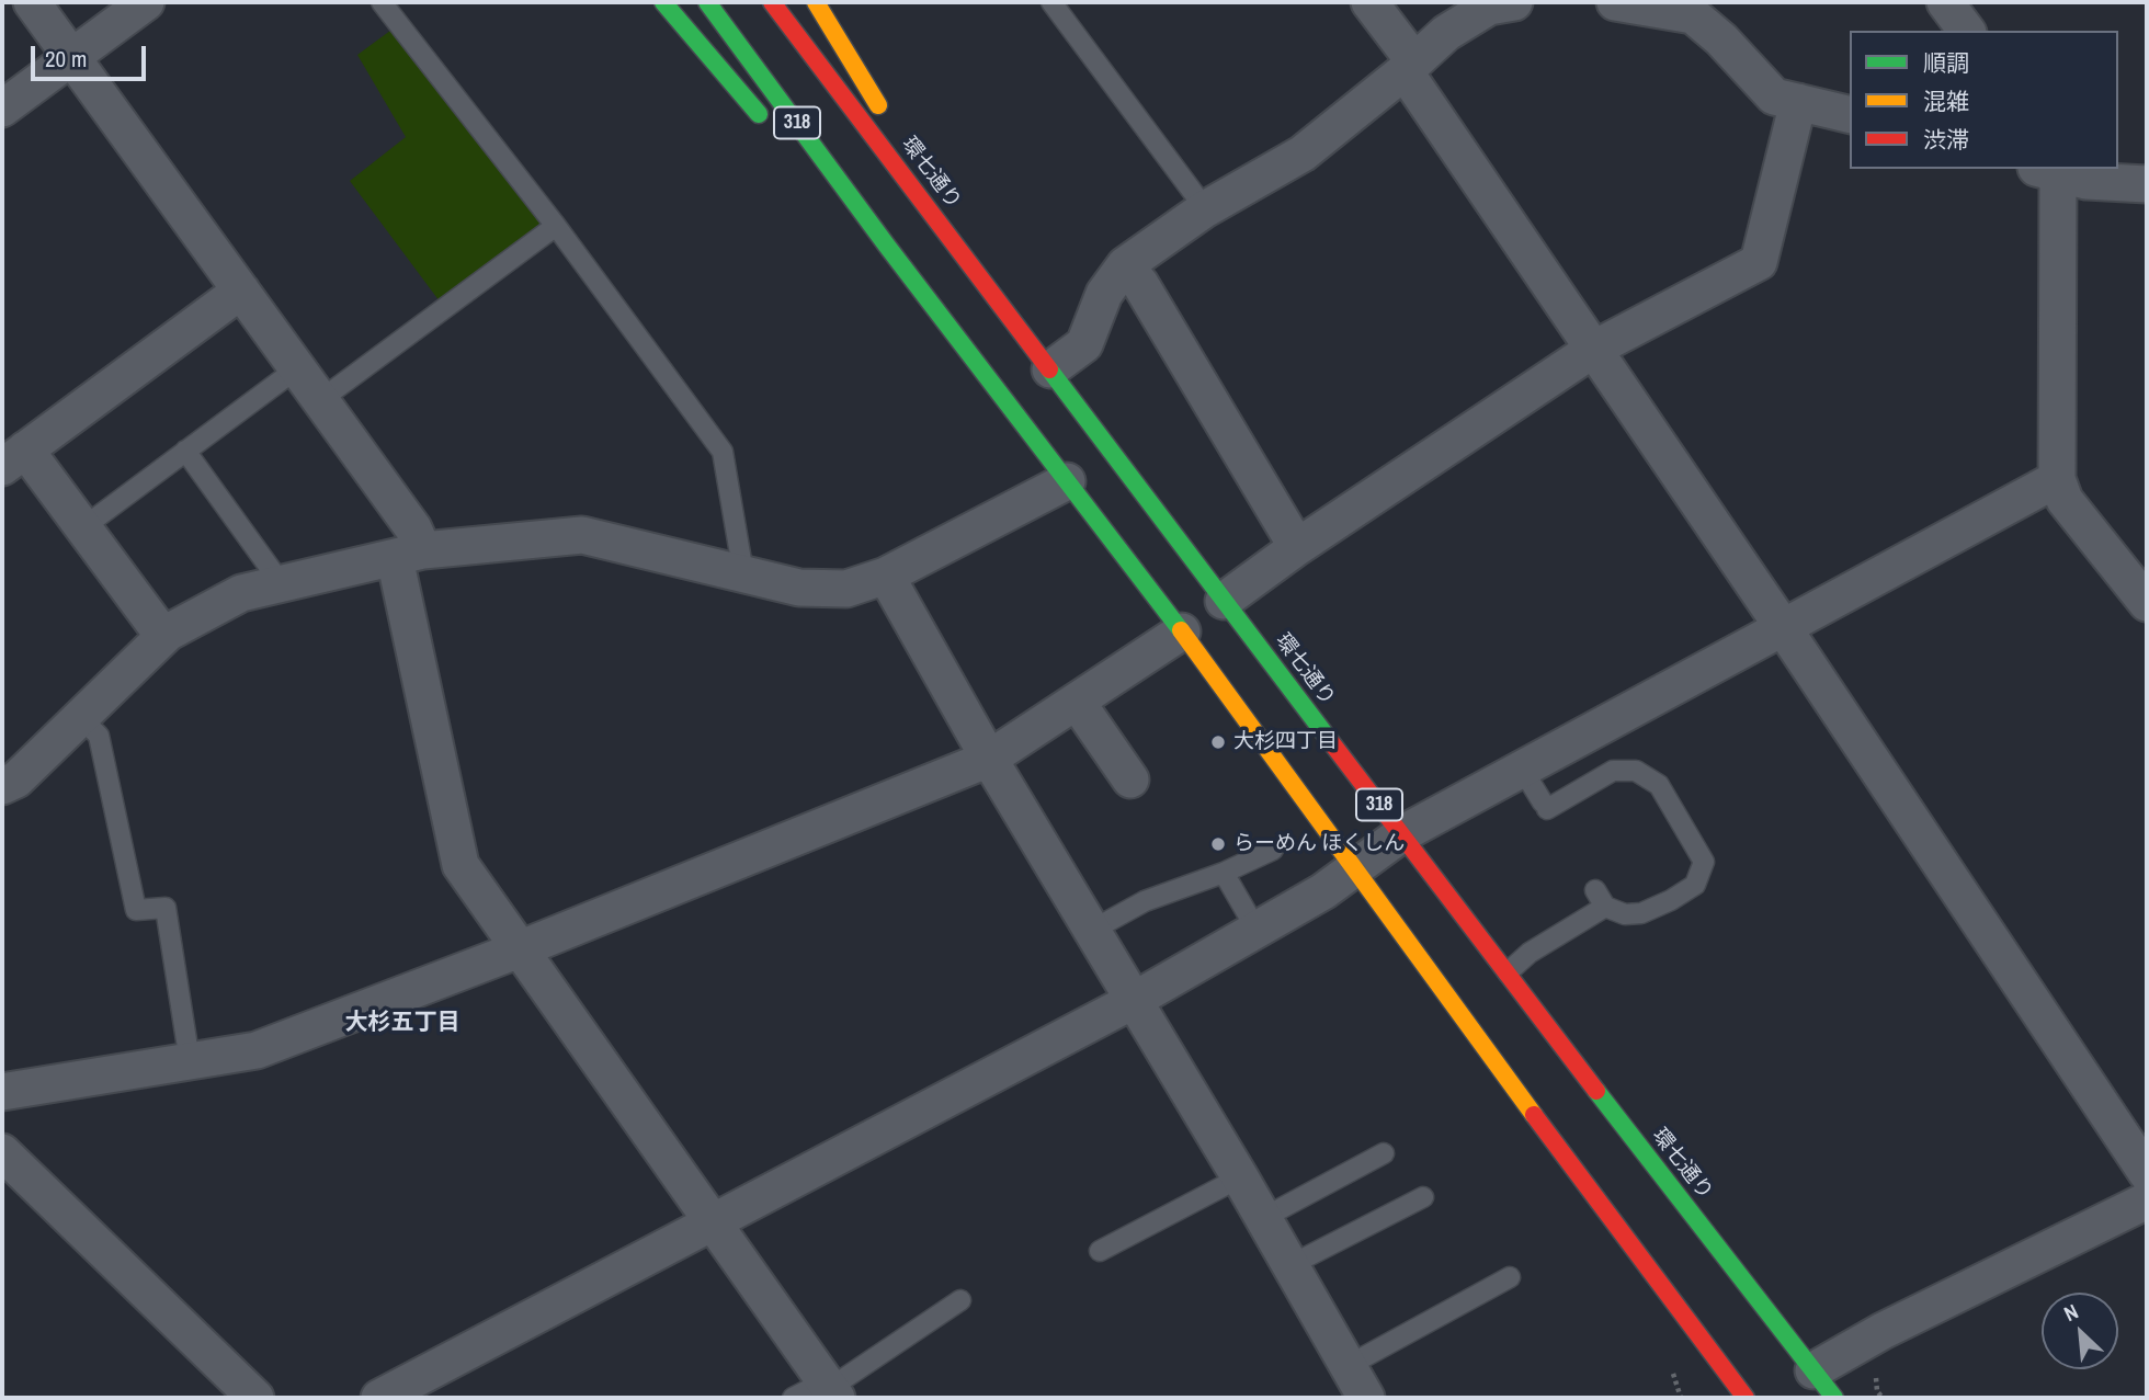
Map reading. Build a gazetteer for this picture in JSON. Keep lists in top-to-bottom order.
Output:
{
  "streets": {
    "main road": ["318", "環七通り"]
  },
  "districts": ["大杉五丁目"],
  "places": ["大杉四丁目", "らーめん ほくしん"],
  "legend": ["順調", "混雑", "渋滞"],
  "scale_bar": "20 m",
  "north": "top left"
}
